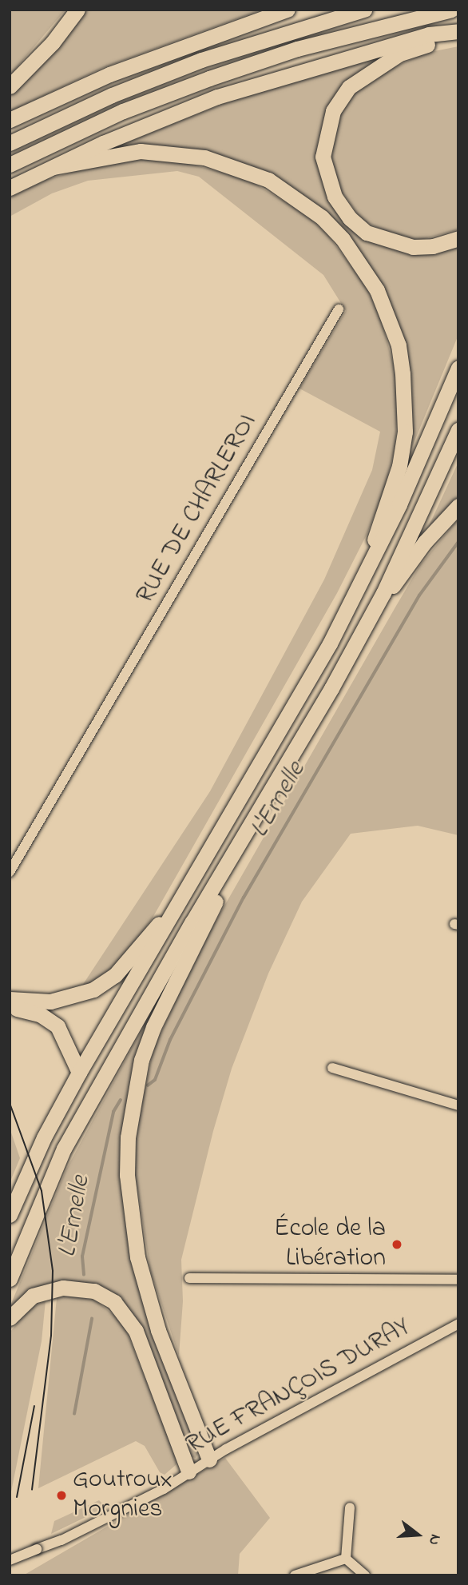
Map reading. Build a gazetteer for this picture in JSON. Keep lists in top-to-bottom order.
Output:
{
  "streets": {
    "street": ["RUE DE CHARLEROI", "RUE FRANÇOIS DURAY"]
  },
  "water": ["L'Ernelle"],
  "places": ["École de la Libération", "Goutroux Morgnies"],
  "north": "right"
}
